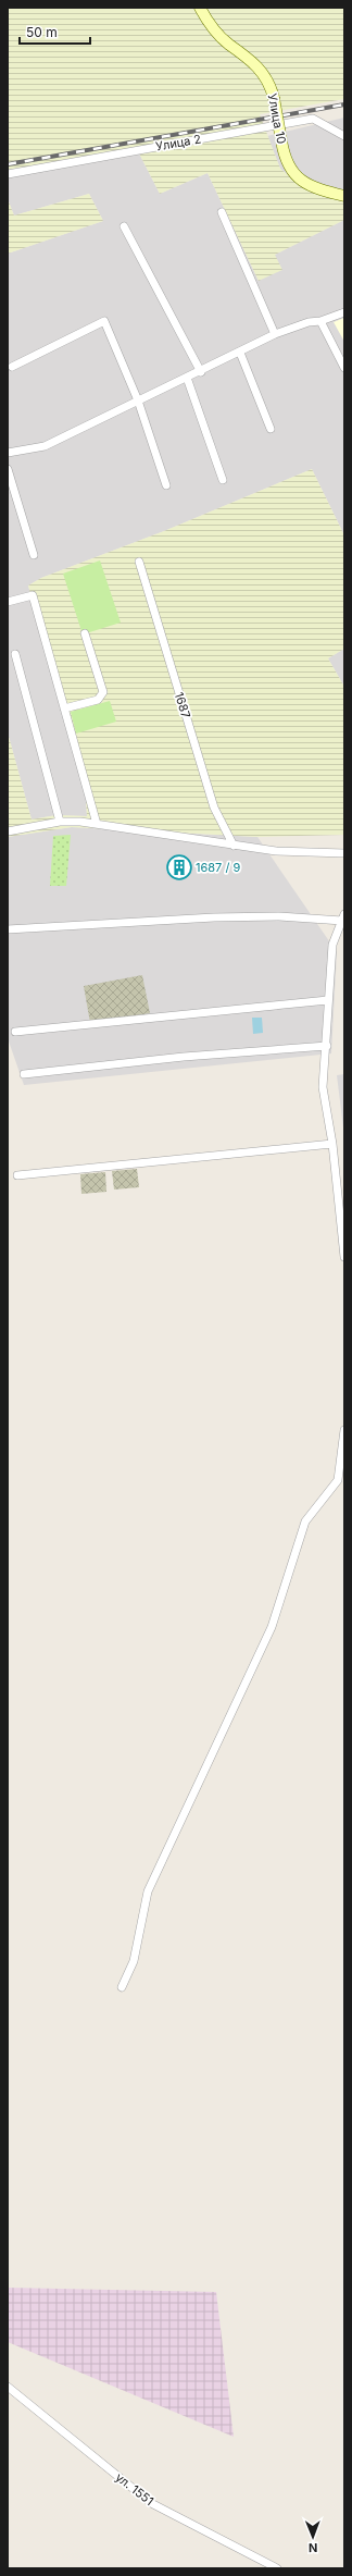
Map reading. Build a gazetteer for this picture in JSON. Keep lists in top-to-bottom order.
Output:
{
  "streets": {
    "street": [
      "Улица 10",
      "Улица 2",
      "1687",
      "ул. 1551"
    ]
  },
  "places": {
    "building": ["1687 / 9"]
  },
  "scale_bar": "50 m",
  "north": "bottom"
}
